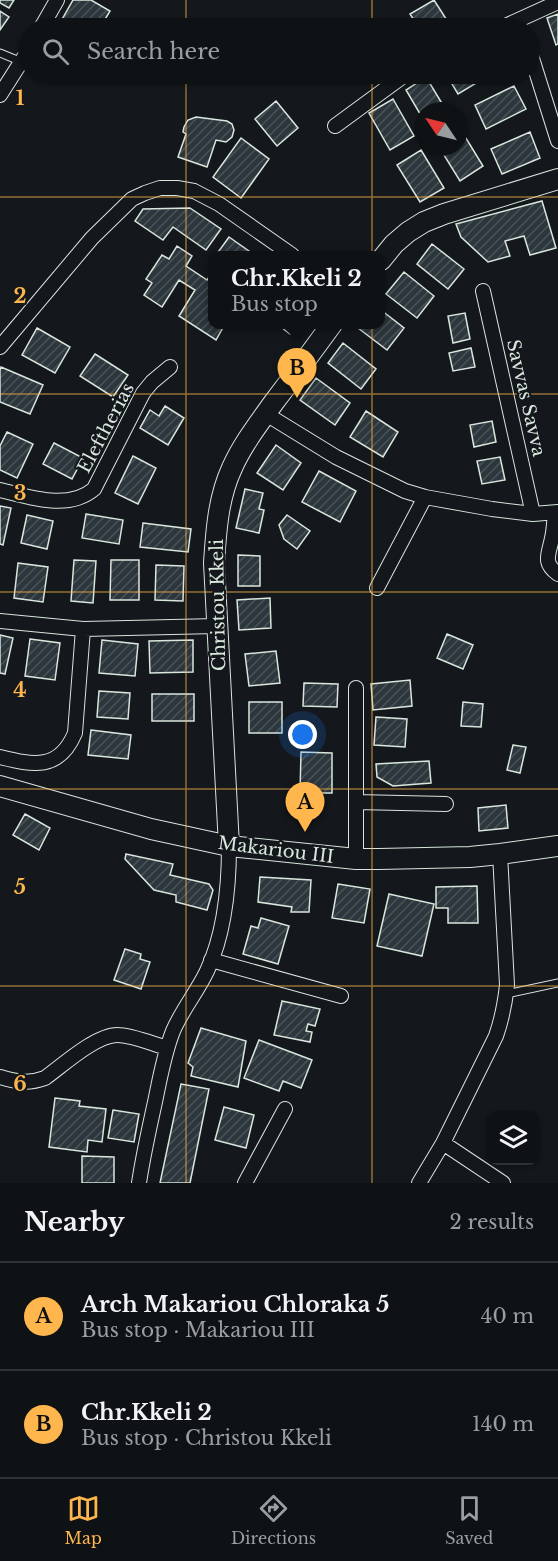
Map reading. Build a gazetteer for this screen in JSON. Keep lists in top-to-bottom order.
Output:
{
  "streets": {
    "street": [
      "Savvas Savva",
      "Eleftherias",
      "Christou Kkeli",
      "Makariou III"
    ]
  },
  "crossings": [
    ["Christou Kkeli", "Makariou III"]
  ],
  "north": "top left",
  "page": {
    "search": "Search here",
    "popup": ["Chr.Kkeli 2", "Bus stop"],
    "pins": ["B", "A"],
    "heading": ["Nearby", "2 results"],
    "list": [
      {
        "mark": "A",
        "name": "Arch Makariou Chloraka 5",
        "note": "Bus stop · Makariou III",
        "value": "40 m"
      },
      {
        "mark": "B",
        "name": "Chr.Kkeli 2",
        "note": "Bus stop · Christou Kkeli",
        "value": "140 m"
      }
    ],
    "nav": ["Map", "Directions", "Saved"]
  },
  "grid": {
    "rows": [
      "1",
      "2",
      "3",
      "4",
      "5",
      "6"
    ]
  }
}
